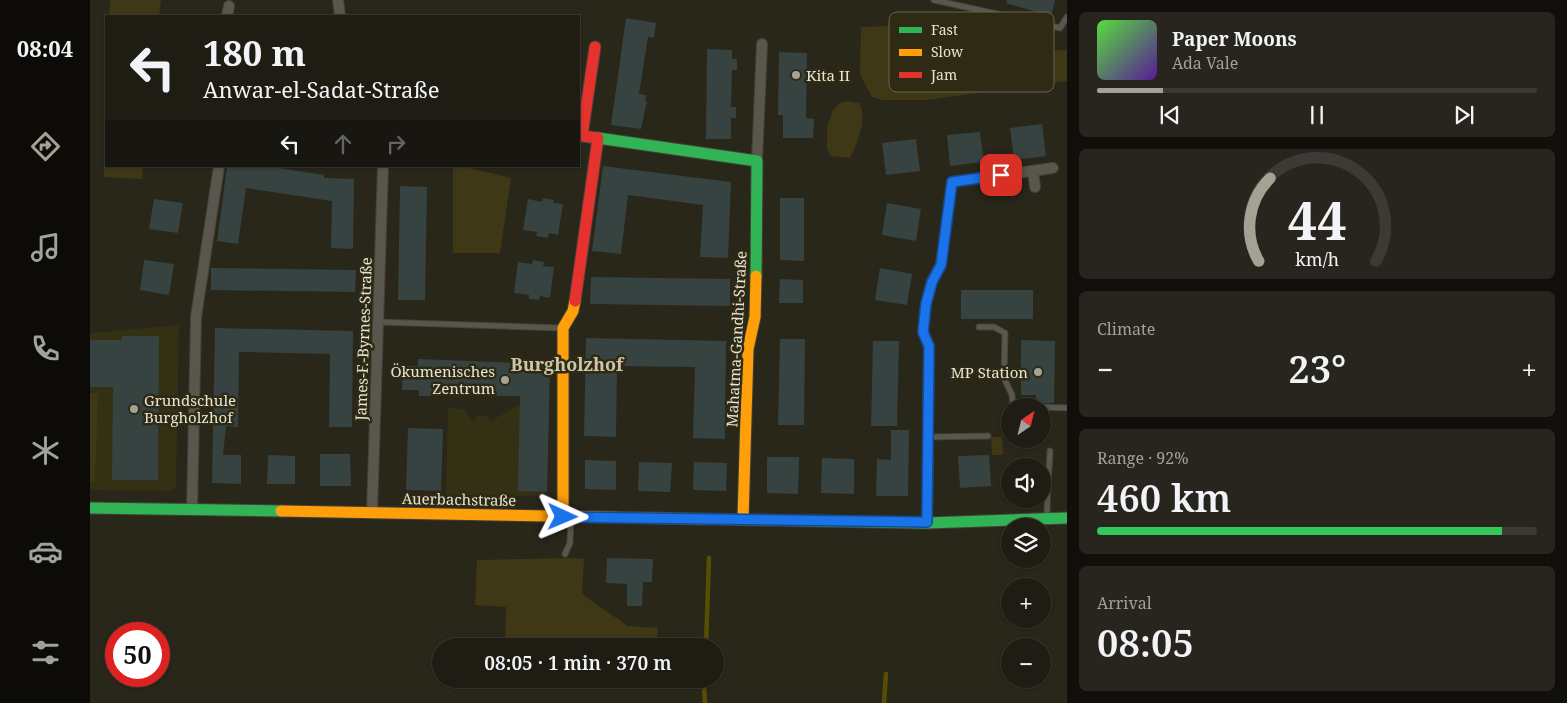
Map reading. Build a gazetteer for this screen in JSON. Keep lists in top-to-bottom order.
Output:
{
  "streets": {
    "street": ["James-F.-Byrnes-Straße", "Mahatma-Gandhi-Straße", "Auerbachstraße"]
  },
  "crossings": [
    ["James-F.-Byrnes-Straße", "Auerbachstraße"],
    ["Mahatma-Gandhi-Straße", "Auerbachstraße"]
  ],
  "districts": ["Burgholzhof"],
  "places": [
    "Kita II",
    "MP Station",
    "Ökumenisches Zentrum",
    "Grundschule Burgholzhof"
  ],
  "legend": ["Fast", "Slow", "Jam"],
  "north": "top right",
  "page": {
    "tabs": "08:04",
    "turn": ["180 m", "Anwar-el-Sadat-Straße"],
    "song": ["Paper Moons", "Ada Vale"],
    "tile": [
      "Climate",
      ["Range · 92%", "460 km"],
      ["Arrival", "08:05"]
    ],
    "heat": ["−", "23°", "+"],
    "map_buttons": ["+", "−"],
    "limit": "50",
    "trip": "08:05 · 1 min · 370 m",
    "gauge": ["44", "km/h"]
  }
}
